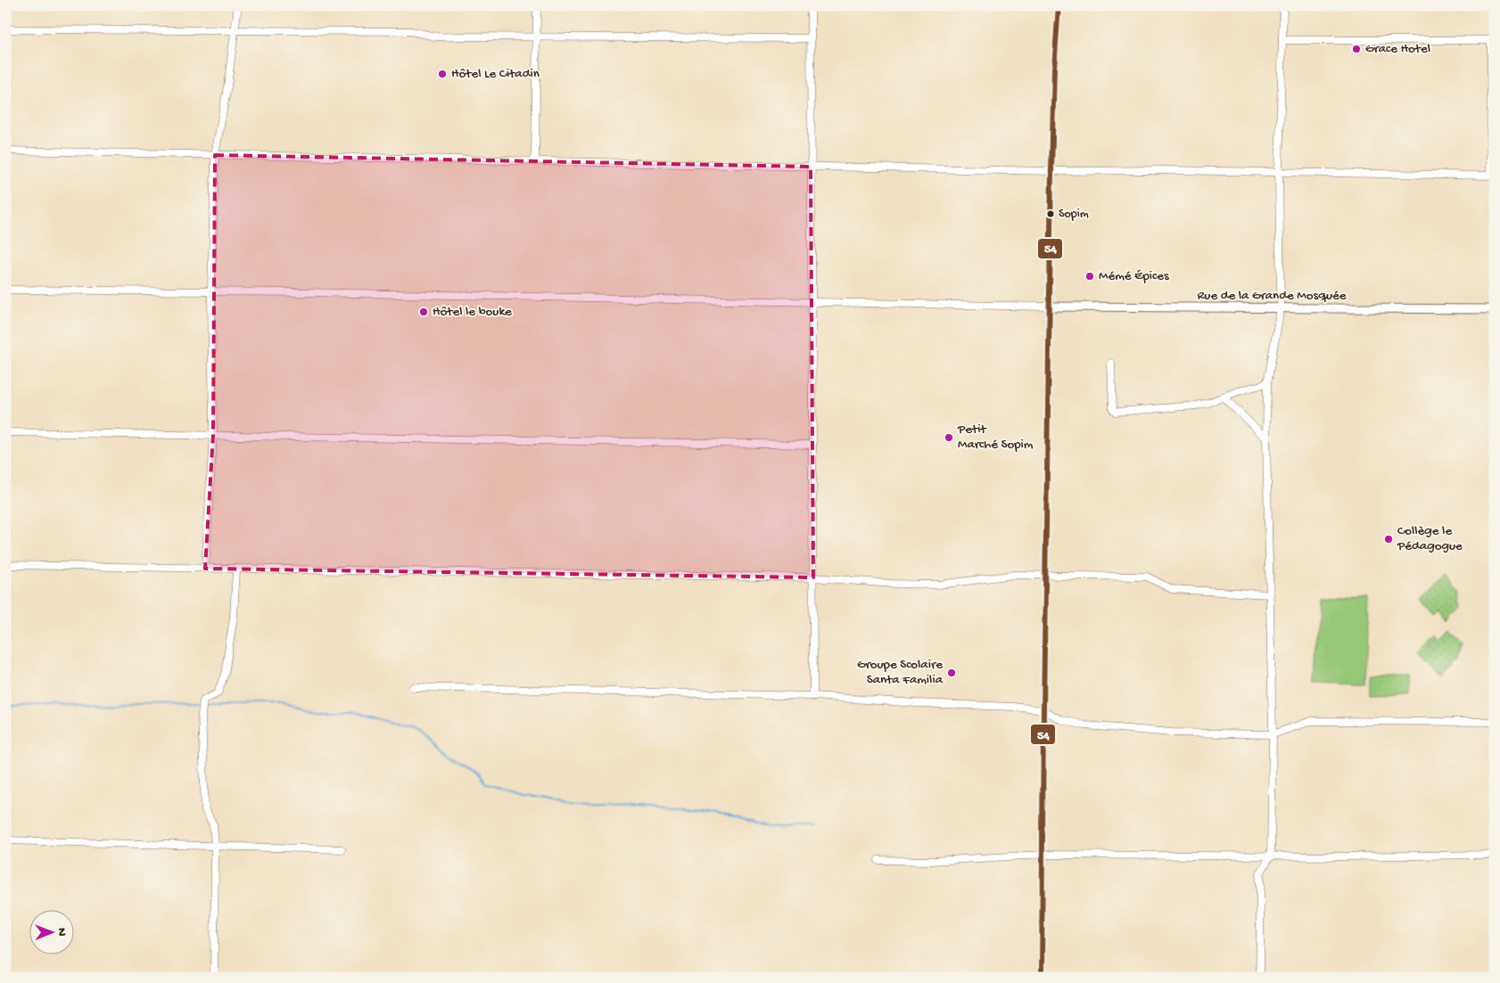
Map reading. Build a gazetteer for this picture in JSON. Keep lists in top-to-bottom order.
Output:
{
  "streets": {
    "street": ["Rue de la Grande Mosquée"]
  },
  "places": [
    "Grace Hotel",
    "Hôtel Le Citadin",
    "Sopim",
    "Mémé Épices",
    "Hôtel le bouke",
    "Petit Marché Sopim",
    "Collège le Pédagogue",
    "Groupe Scolaire Santa Familia"
  ],
  "lines": ["transit line 54"],
  "north": "right"
}
